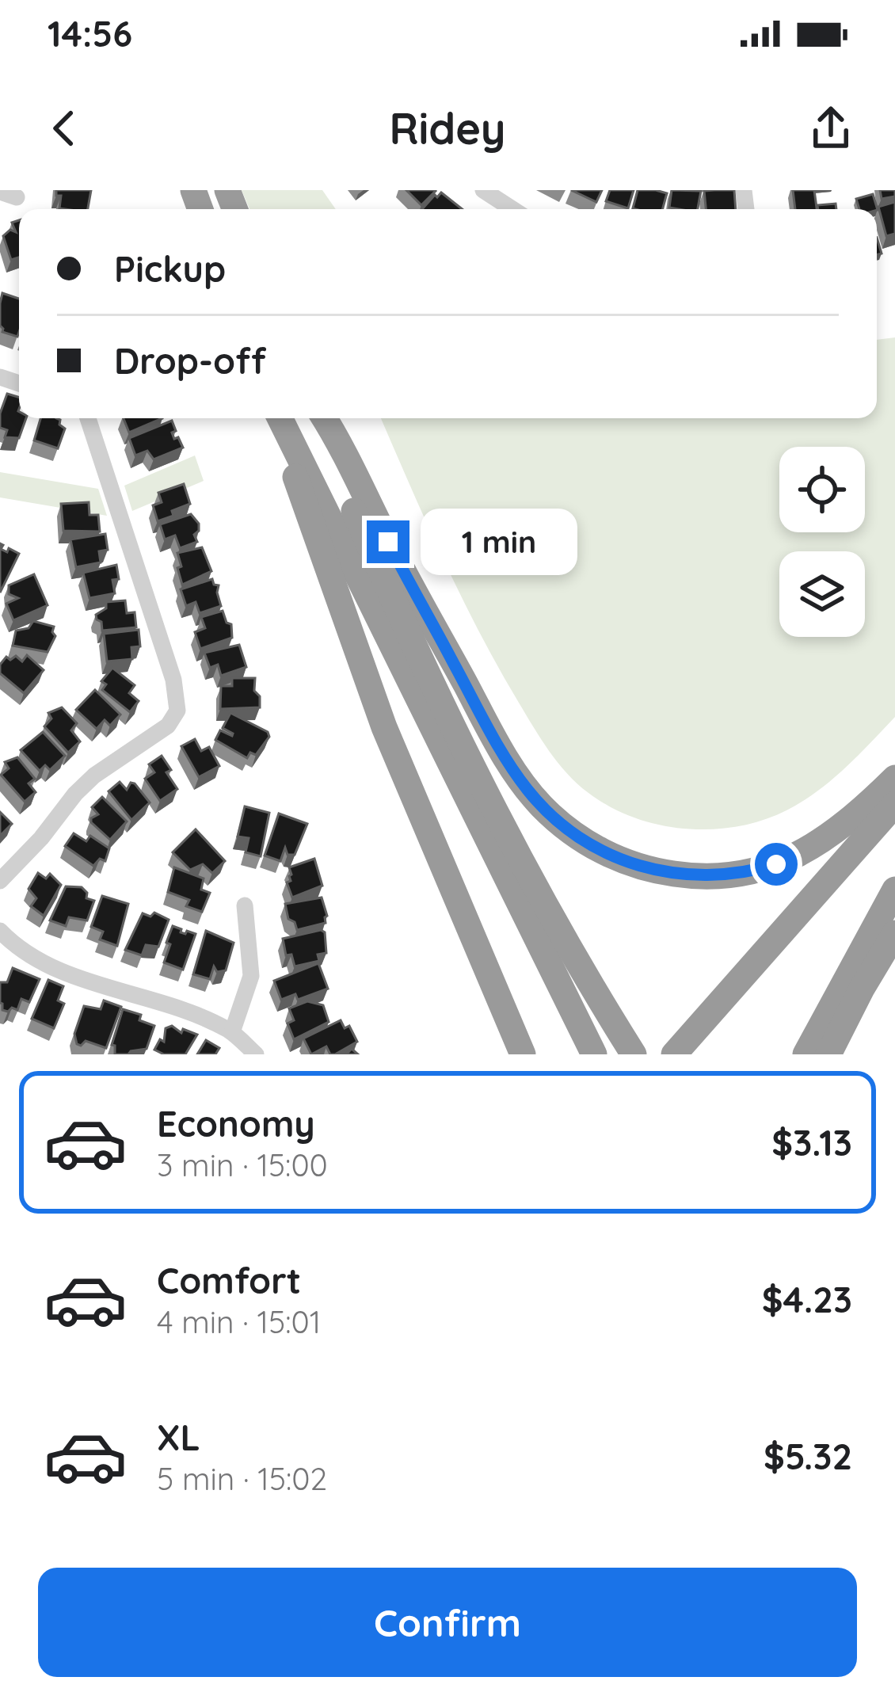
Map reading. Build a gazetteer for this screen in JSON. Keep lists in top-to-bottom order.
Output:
{
  "page": {
    "status": "14:56",
    "header": "Ridey",
    "banner": ["Pickup", "Drop-off"],
    "bubble": "1 min",
    "list": [
      {
        "name": "Economy",
        "note": "3 min · 15:00",
        "value": "$3.13"
      },
      {
        "name": "Comfort",
        "note": "4 min · 15:01",
        "value": "$4.23"
      },
      {
        "name": "XL",
        "note": "5 min · 15:02",
        "value": "$5.32"
      }
    ],
    "buttons": "Confirm"
  }
}
